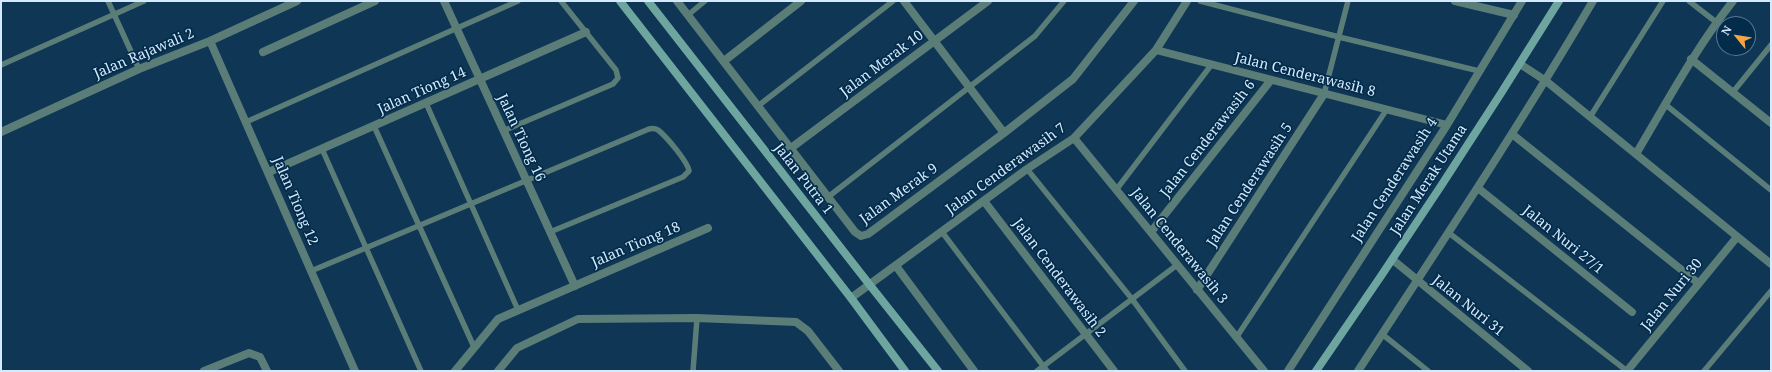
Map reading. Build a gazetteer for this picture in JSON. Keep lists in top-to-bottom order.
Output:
{
  "streets": {
    "main road": ["Jalan Putra 1", "Jalan Merak Utama"],
    "street": [
      "Jalan Rajawali 2",
      "Jalan Merak 10",
      "Jalan Cenderawasih 8",
      "Jalan Tiong 14",
      "Jalan Tiong 16",
      "Jalan Cenderawasih 6",
      "Jalan Cenderawasih 7",
      "Jalan Cenderawasih 4",
      "Jalan Cenderawasih 5",
      "Jalan Merak 9",
      "Jalan Tiong 12",
      "Jalan Nuri 27/1",
      "Jalan Tiong 18",
      "Jalan Cenderawasih 3",
      "Jalan Cenderawasih 2",
      "Jalan Nuri 30",
      "Jalan Nuri 31"
    ]
  },
  "crossings": [
    ["Jalan Rajawali 2", "Jalan Tiong 12"],
    ["Jalan Merak 10", "Jalan Merak 9"],
    ["Jalan Cenderawasih 8", "Jalan Cenderawasih 6"],
    ["Jalan Cenderawasih 8", "Jalan Cenderawasih 7"],
    ["Jalan Cenderawasih 8", "Jalan Cenderawasih 4"],
    ["Jalan Cenderawasih 8", "Jalan Cenderawasih 5"],
    ["Jalan Tiong 14", "Jalan Tiong 16"],
    ["Jalan Tiong 14", "Jalan Tiong 12"],
    ["Jalan Tiong 16", "Jalan Tiong 18"],
    ["Jalan Cenderawasih 6", "Jalan Cenderawasih 3"],
    ["Jalan Cenderawasih 7", "Jalan Putra 1"],
    ["Jalan Cenderawasih 7", "Jalan Cenderawasih 3"],
    ["Jalan Cenderawasih 7", "Jalan Cenderawasih 2"],
    ["Jalan Merak Utama", "Jalan Nuri 31"],
    ["Jalan Cenderawasih 5", "Jalan Cenderawasih 3"]
  ],
  "north": "top left"
}
